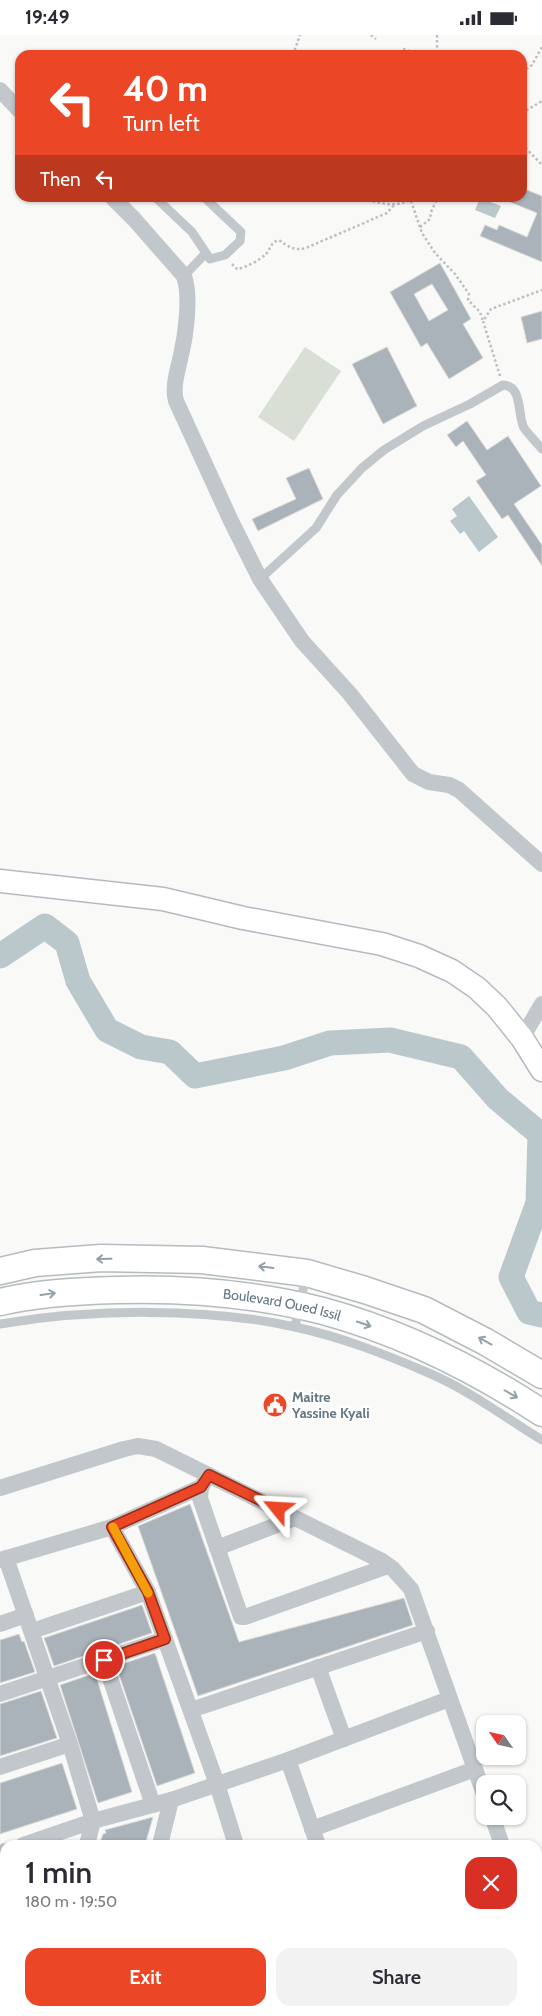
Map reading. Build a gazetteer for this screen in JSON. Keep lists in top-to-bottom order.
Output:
{
  "streets": {
    "main road": ["Boulevard Oued Issil"]
  },
  "places": {
    "public building": ["Maitre Yassine Kyali"]
  },
  "north": "top left",
  "page": {
    "status": "19:49",
    "turn": ["40 m", "Turn left"],
    "then": "Then",
    "heading": ["1 min", "180 m · 19:50"],
    "buttons": ["Exit", "Share"]
  }
}
